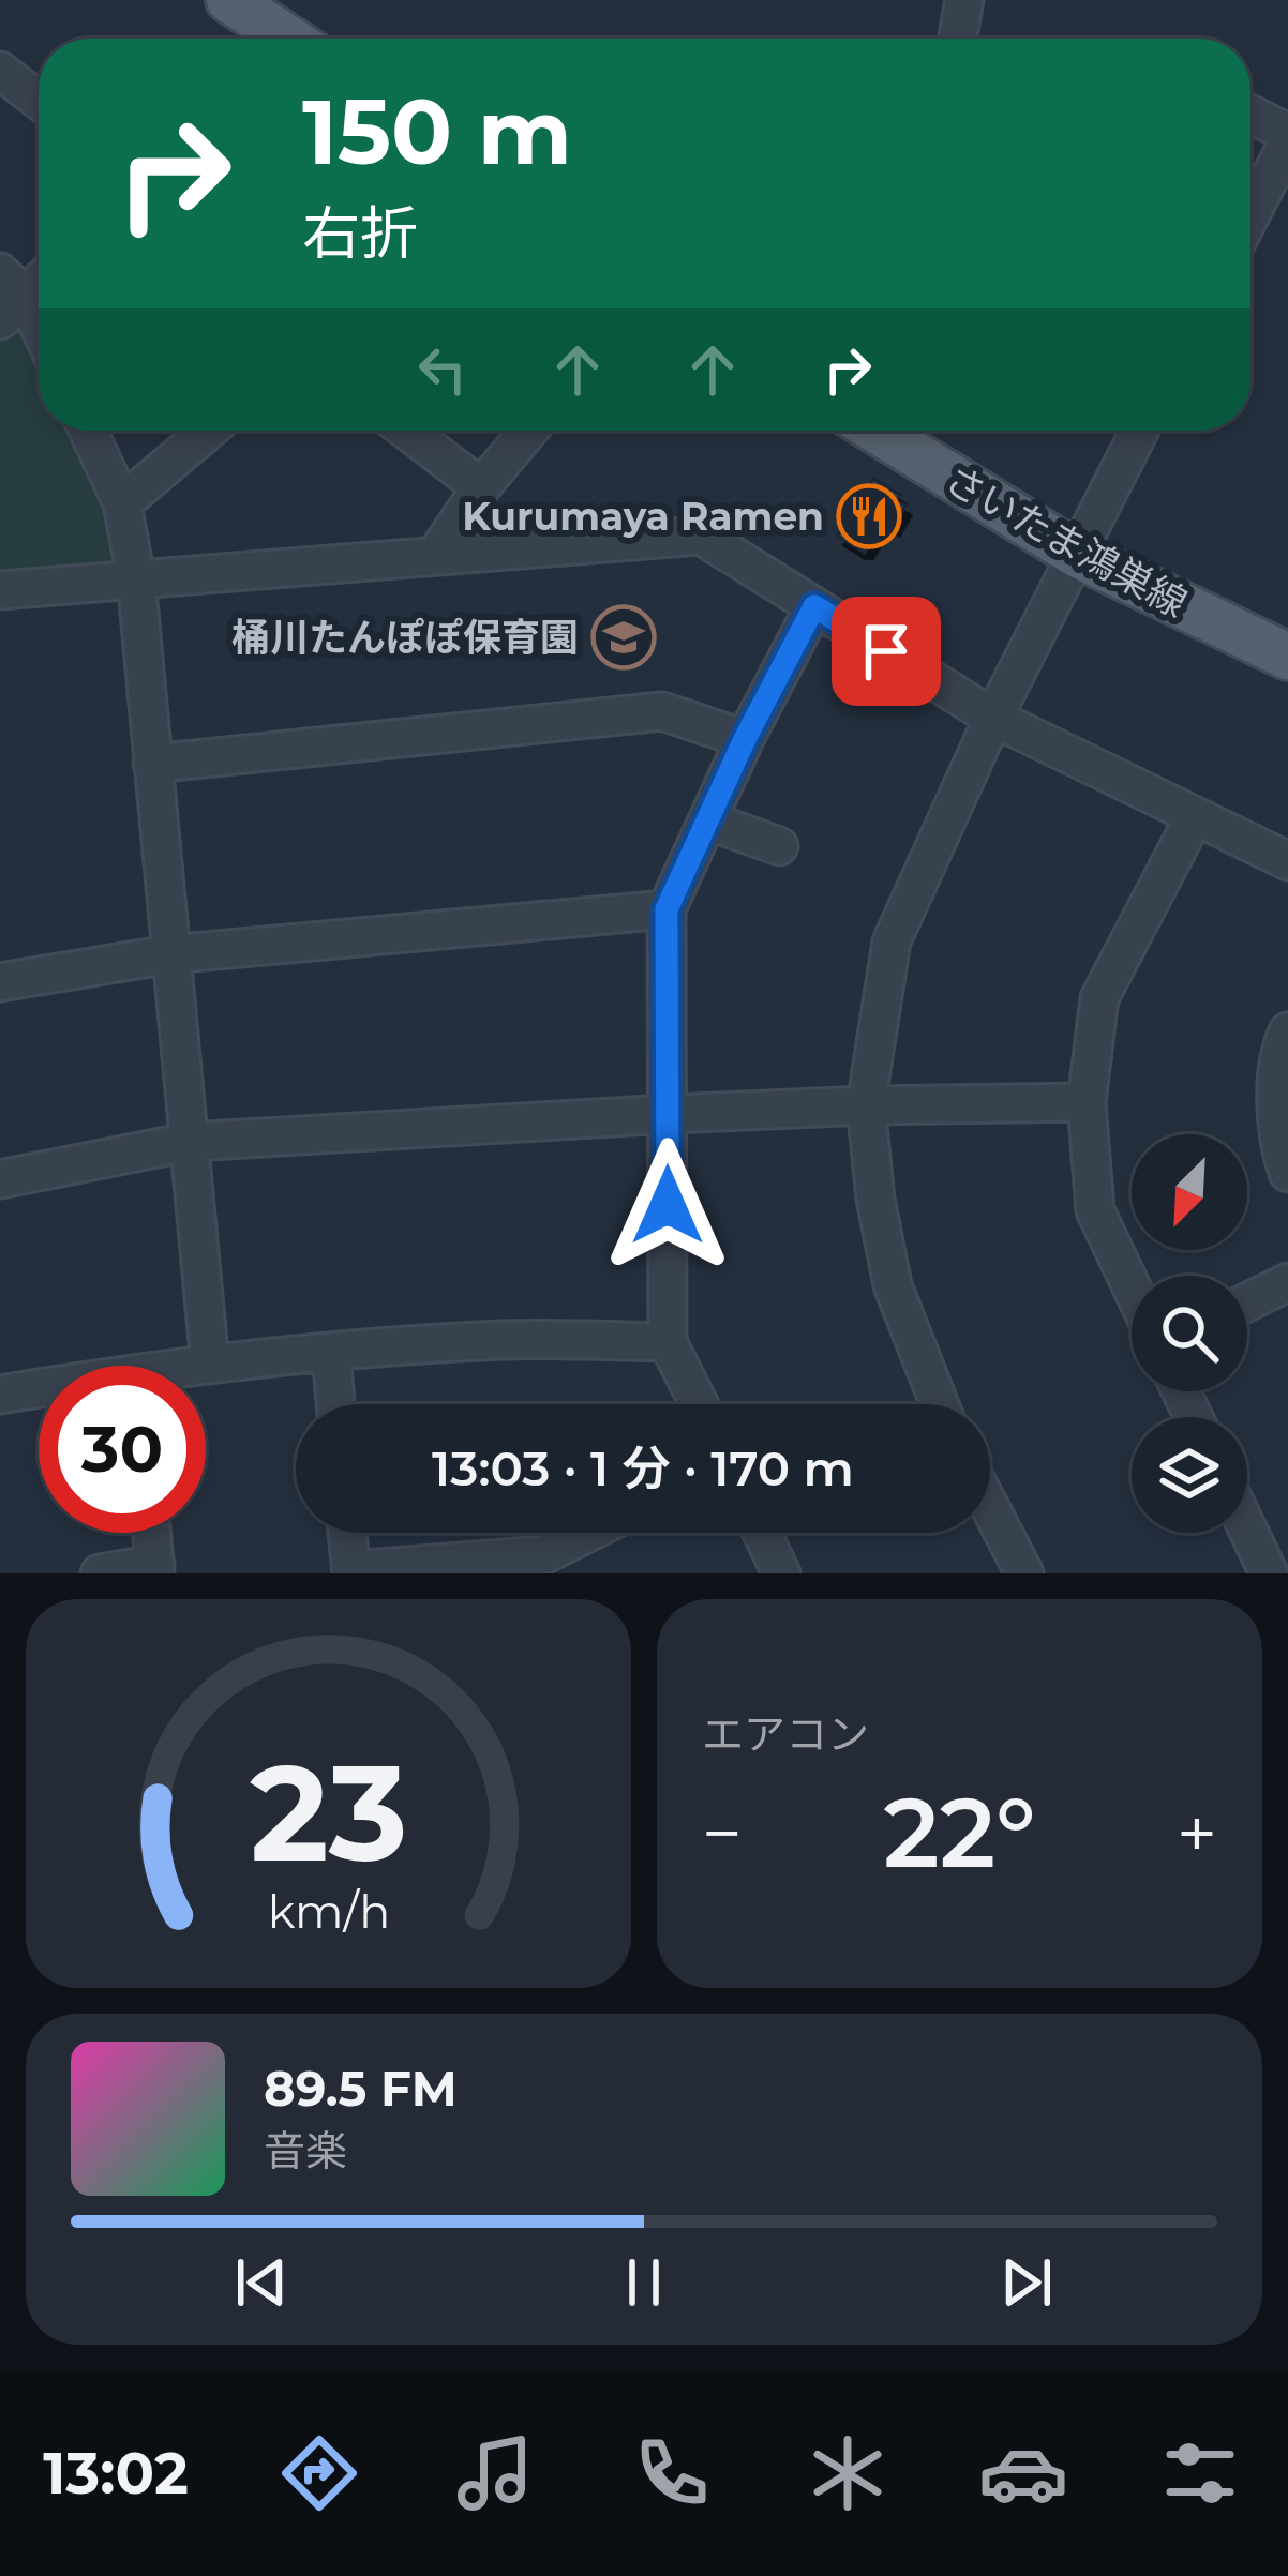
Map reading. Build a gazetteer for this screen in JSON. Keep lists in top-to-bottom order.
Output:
{
  "streets": {
    "main road": ["さいたま鴻巣線"]
  },
  "places": {
    "restaurant": ["Kurumaya Ramen"],
    "school or university": ["桶川たんぽぽ保育園"]
  },
  "north": "bottom left",
  "page": {
    "turn": ["150 m", "右折"],
    "limit": "30",
    "trip": "13:03 · 1 分 · 170 m",
    "tile": "エアコン",
    "heat": ["−", "22°", "+"],
    "song": ["89.5 FM", "音楽"],
    "tabs": "13:02",
    "gauge": ["23", "km/h"]
  }
}
